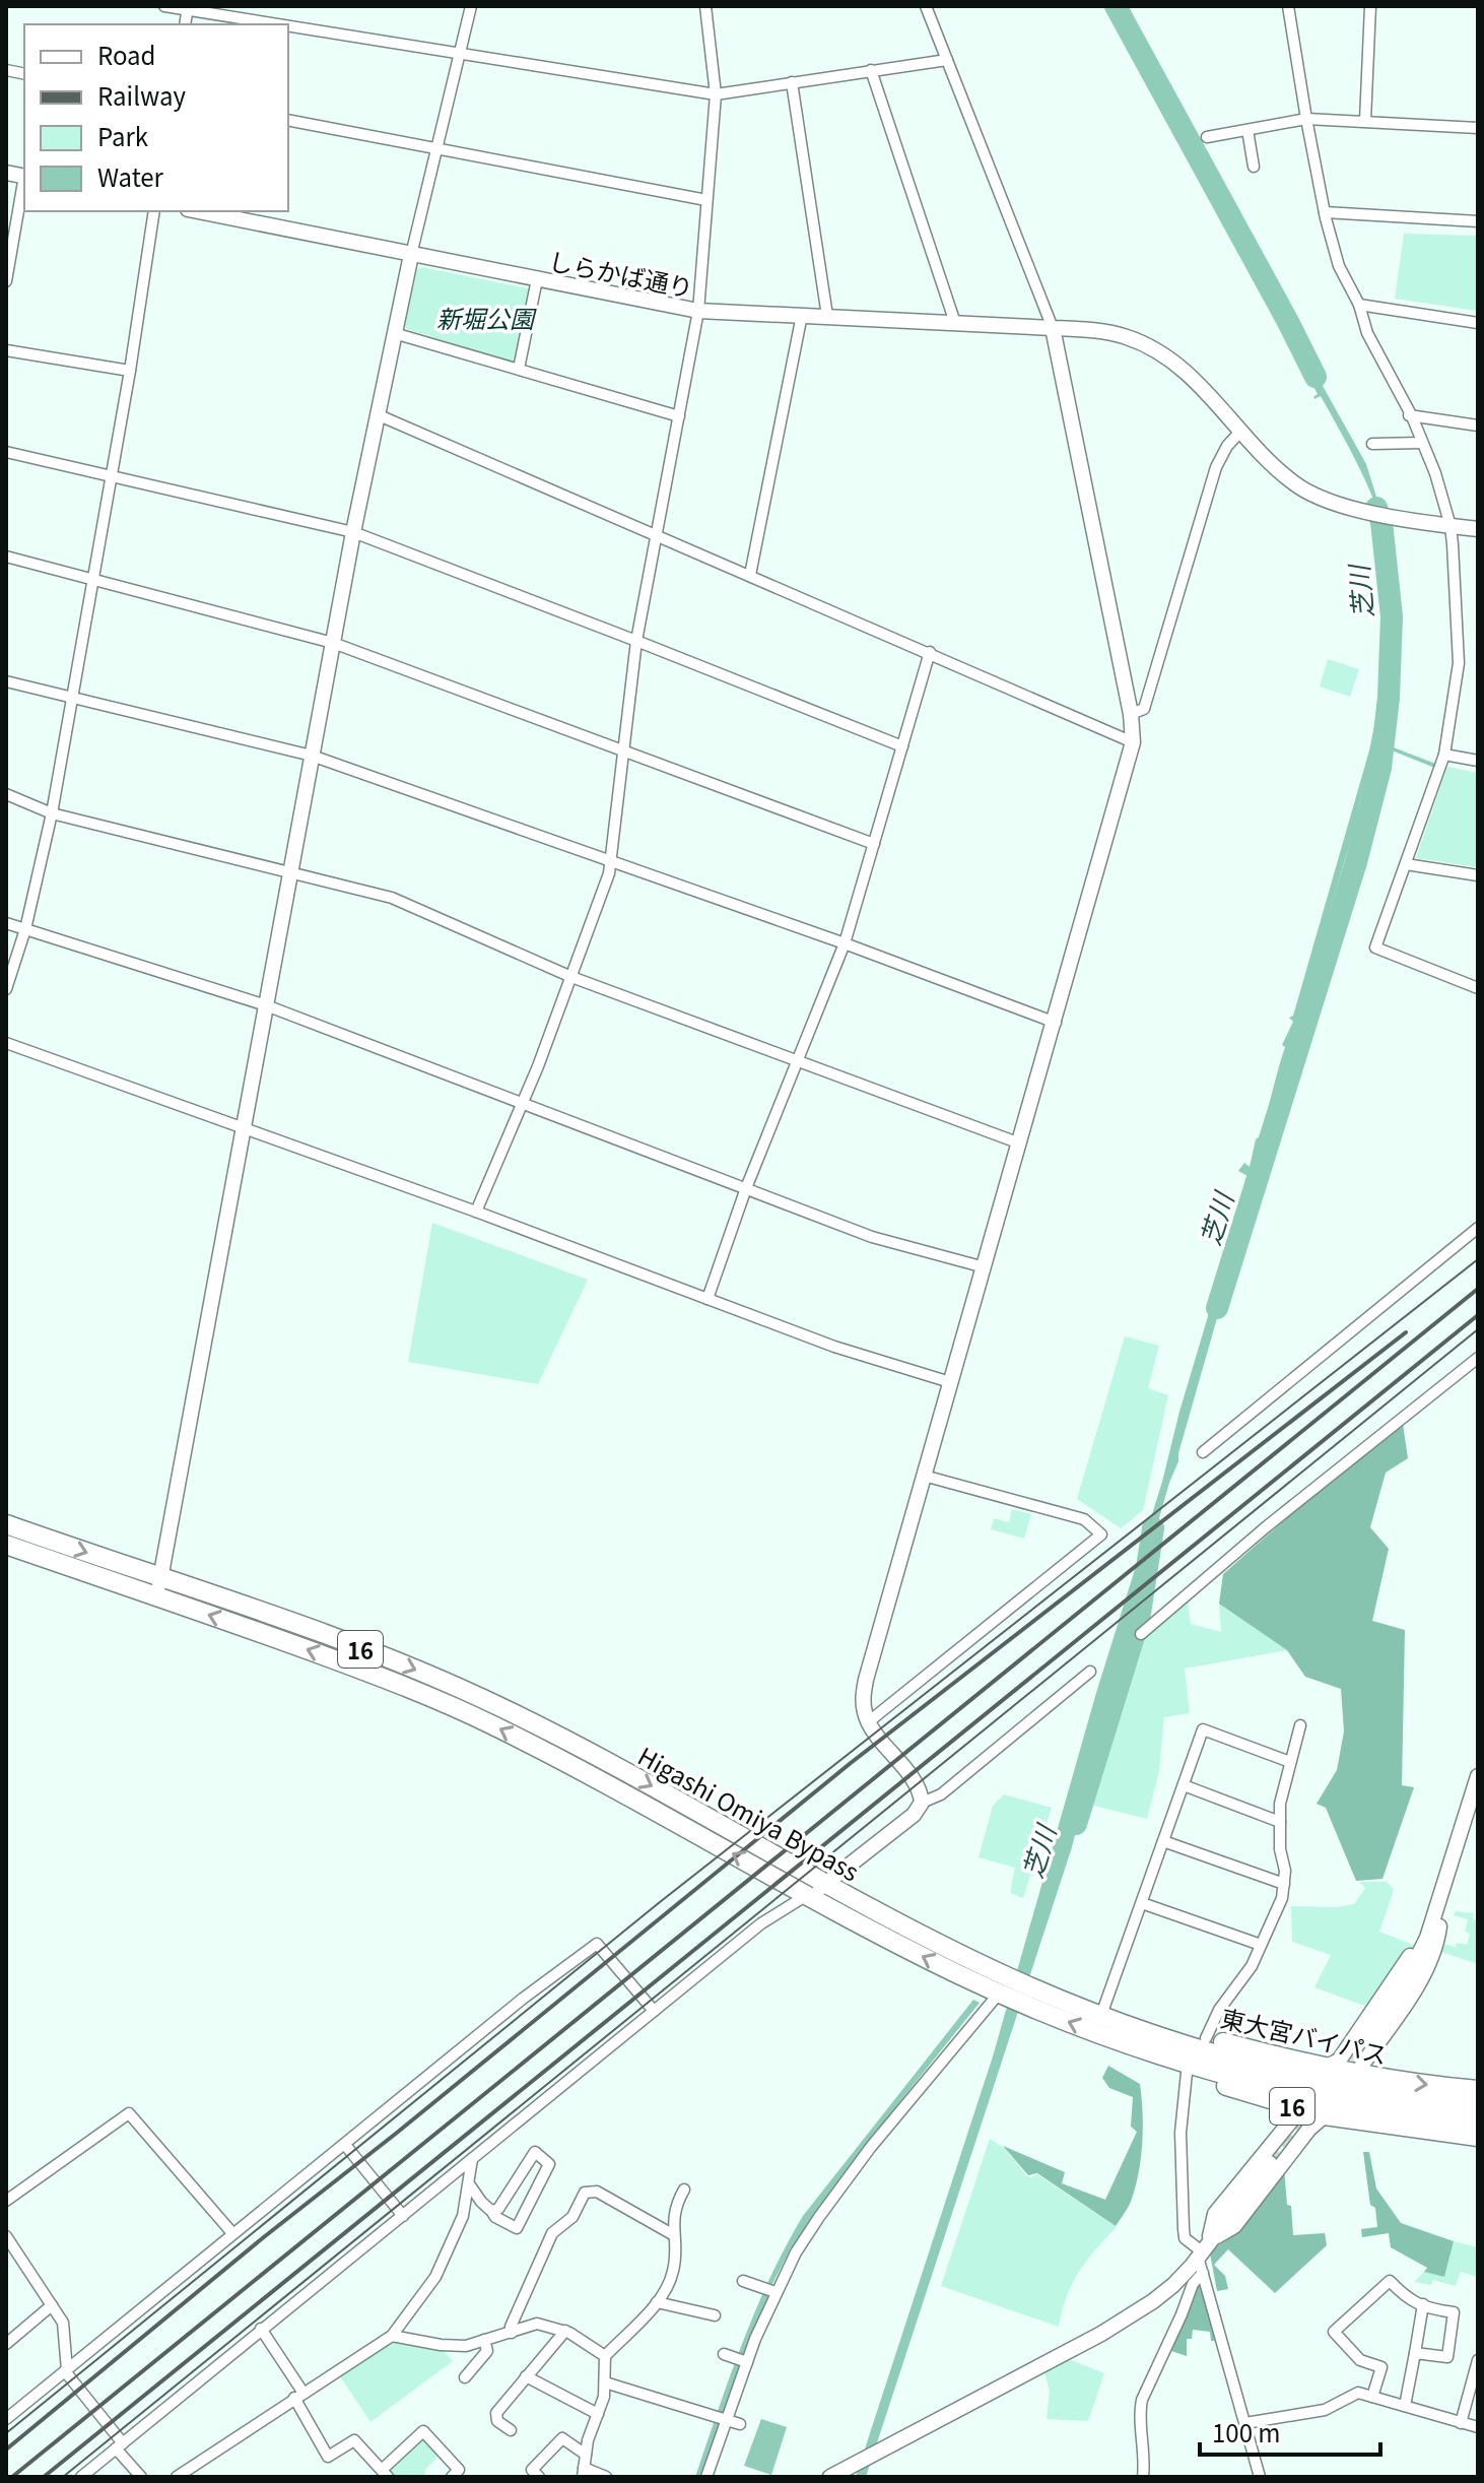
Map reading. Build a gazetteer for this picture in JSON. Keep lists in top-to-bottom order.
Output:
{
  "streets": {
    "highway": ["16", "Higashi Omiya Bypass", "東大宮バイパス"],
    "street": ["しらかば通り"]
  },
  "crossings": [
    ["16", "Higashi Omiya Bypass"],
    ["16", "東大宮バイパス"],
    ["Higashi Omiya Bypass", "東大宮バイパス"]
  ],
  "water": ["芝川"],
  "parks": ["新堀公園"],
  "legend": [
    "Road",
    "Railway",
    "Park",
    "Water"
  ],
  "scale_bar": "100 m"
}
